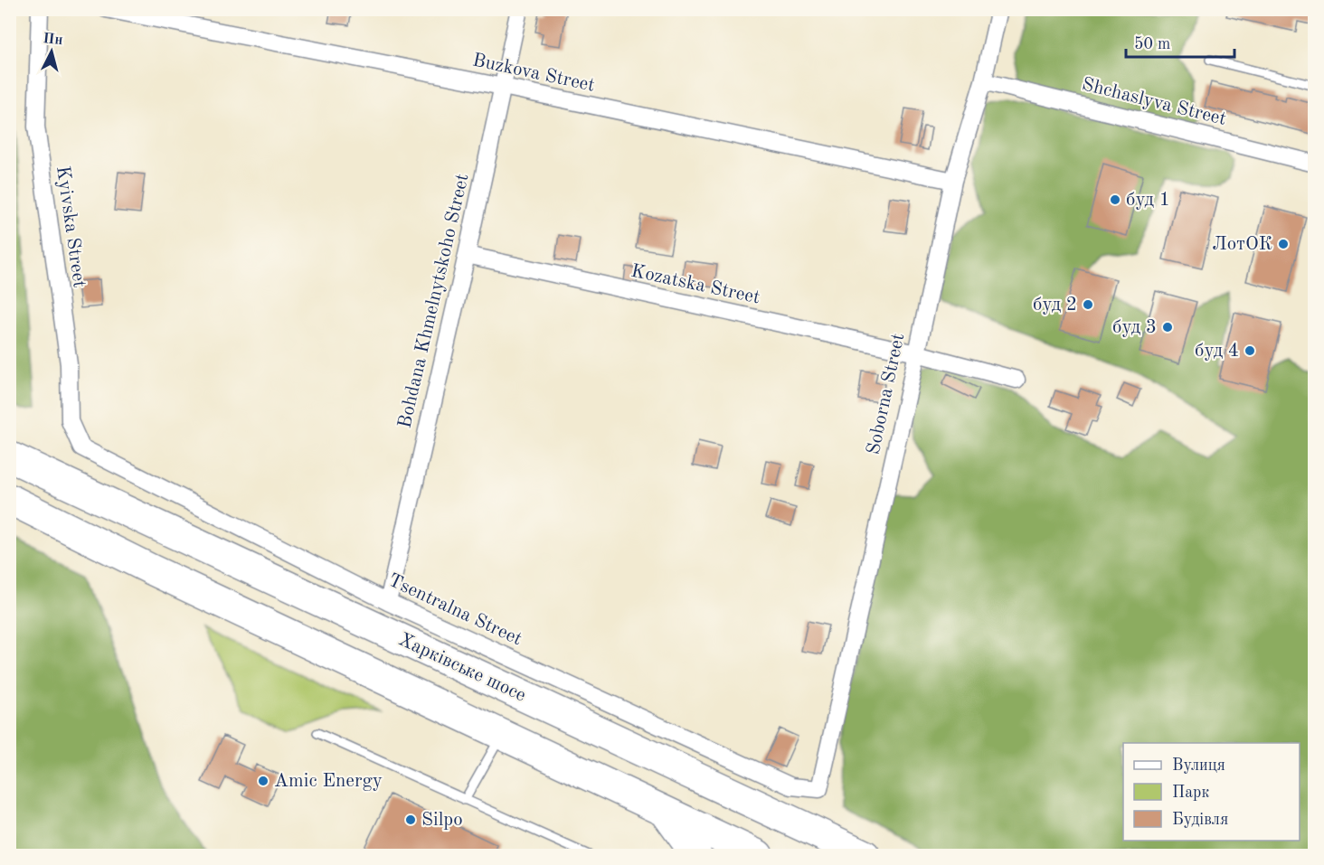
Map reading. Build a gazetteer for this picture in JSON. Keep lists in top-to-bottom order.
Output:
{
  "streets": {
    "highway": ["Харківське шосе"],
    "street": [
      "Buzkova Street",
      "Shchaslyva Street",
      "Kyivska Street",
      "Kozatska Street",
      "Bohdana Khmelnytskoho Street",
      "Soborna Street",
      "Tsentralna Street"
    ]
  },
  "crossings": [
    ["Buzkova Street", "Bohdana Khmelnytskoho Street"],
    ["Buzkova Street", "Soborna Street"],
    ["Shchaslyva Street", "Soborna Street"],
    ["Kyivska Street", "Tsentralna Street"],
    ["Kozatska Street", "Bohdana Khmelnytskoho Street"],
    ["Kozatska Street", "Soborna Street"],
    ["Bohdana Khmelnytskoho Street", "Tsentralna Street"],
    ["Soborna Street", "Tsentralna Street"]
  ],
  "places": [
    "буд 1",
    "ЛотОК",
    "буд 2",
    "буд 3",
    "буд 4",
    "Amic Energy",
    "Silpo"
  ],
  "legend": ["Вулиця", "Парк", "Будівля"],
  "scale_bar": "50 m",
  "north": "top"
}
